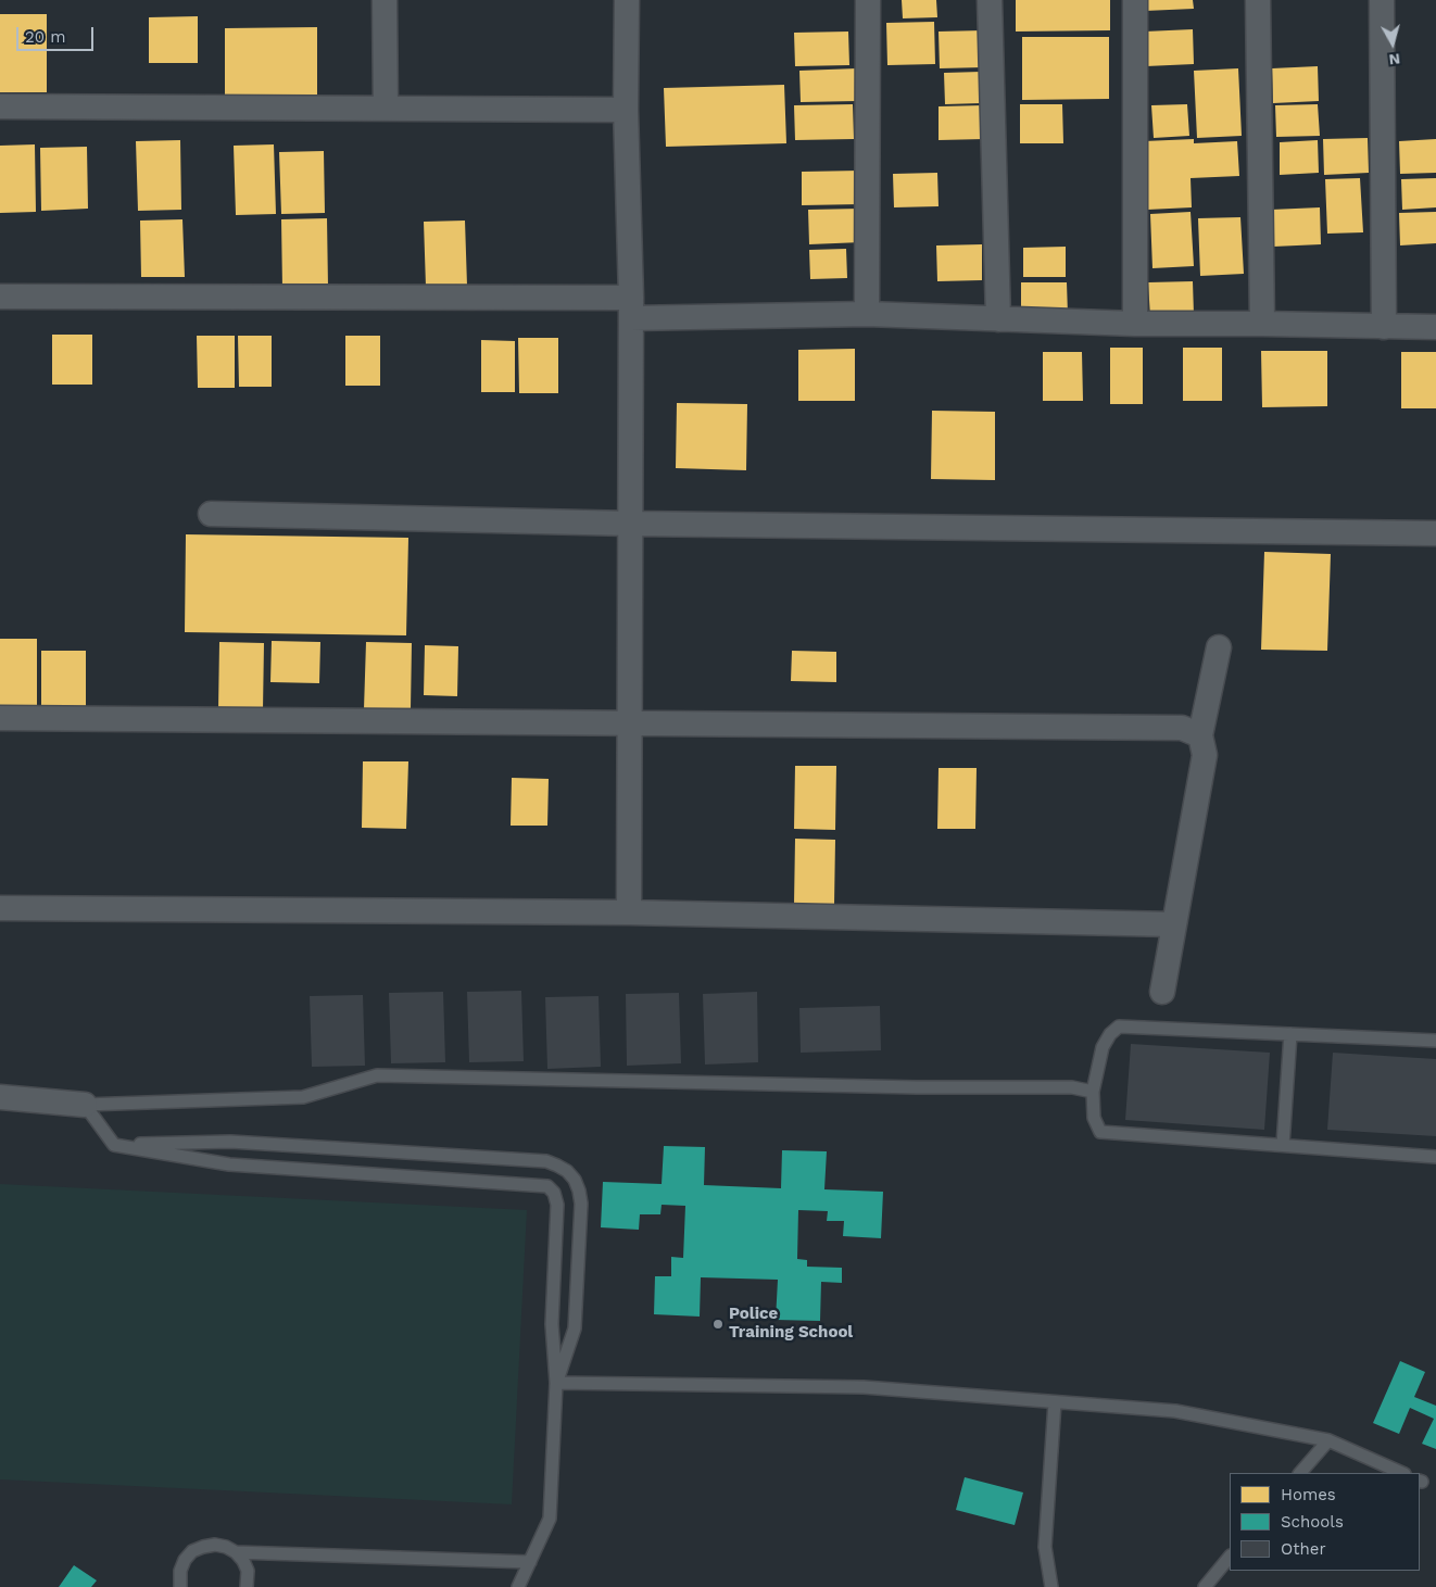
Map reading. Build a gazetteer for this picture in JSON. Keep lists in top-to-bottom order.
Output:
{
  "places": ["Police Training School"],
  "legend": ["Homes", "Schools", "Other"],
  "scale_bar": "20 m",
  "north": "bottom"
}
